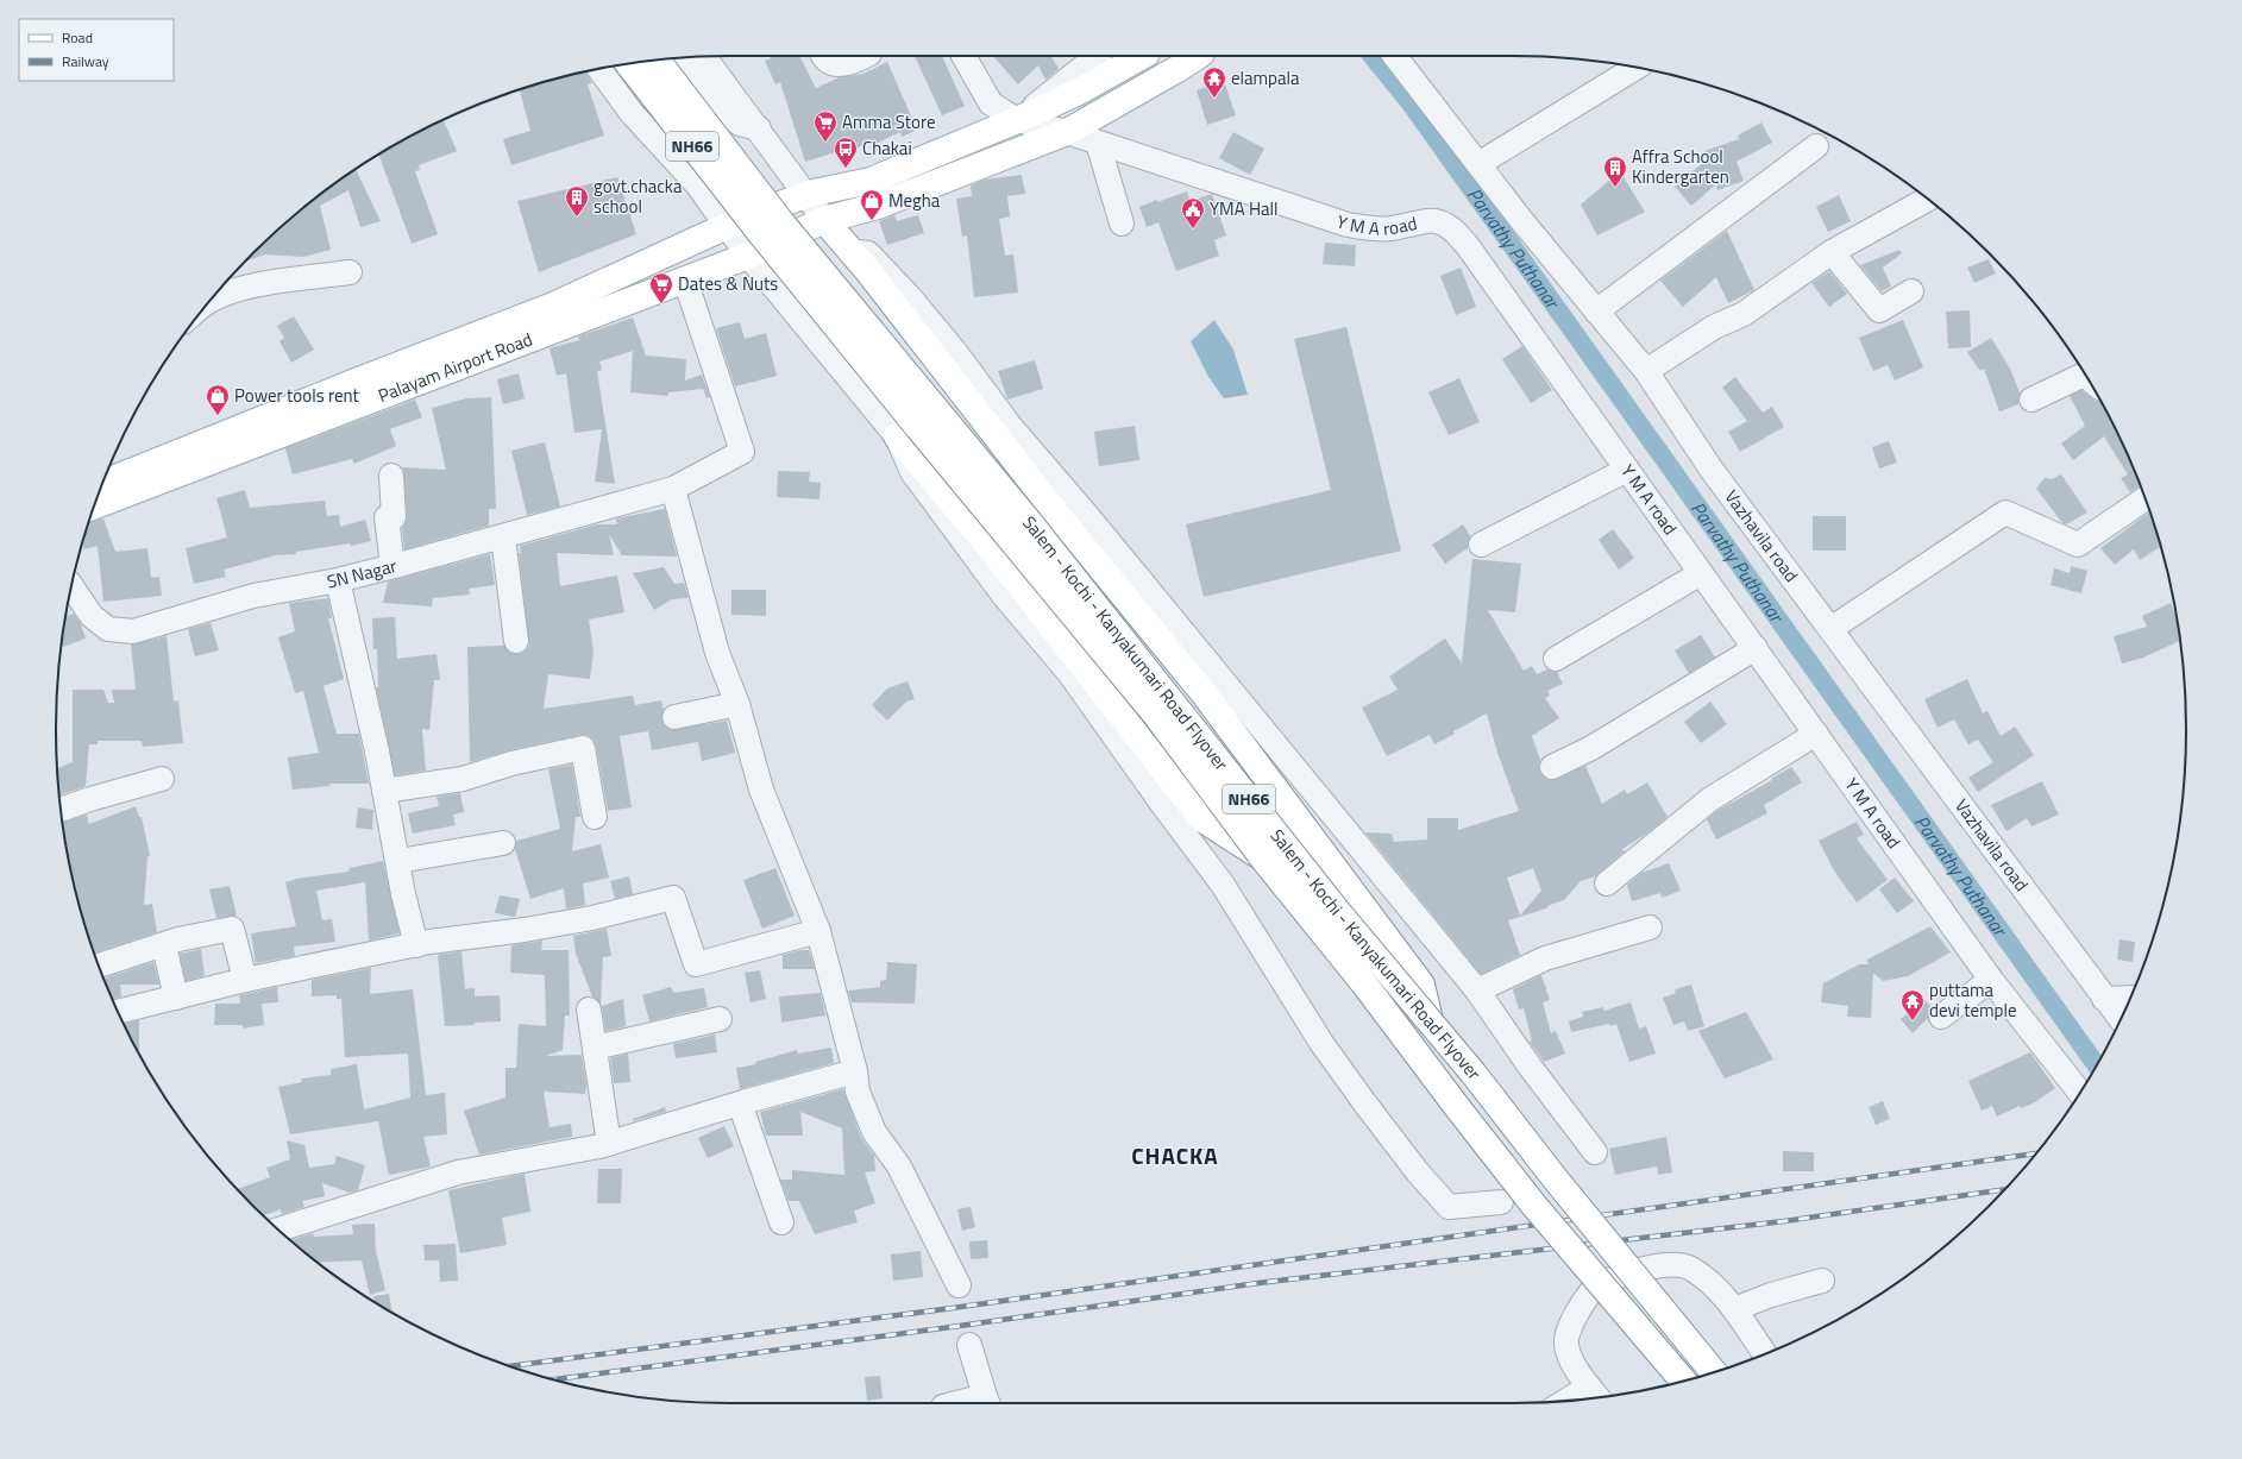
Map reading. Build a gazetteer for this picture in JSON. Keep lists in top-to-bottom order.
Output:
{
  "streets": {
    "main road": ["NH66", "Palayam Airport Road", "Salem - Kochi - Kanyakumari Road Flyover"],
    "street": ["Y M A road", "Vazhavila road", "SN Nagar"]
  },
  "crossings": [
    ["NH66", "Palayam Airport Road"],
    ["NH66", "Salem - Kochi - Kanyakumari Road Flyover"],
    ["Y M A road", "Palayam Airport Road"],
    ["Palayam Airport Road", "SN Nagar"],
    ["Palayam Airport Road", "Salem - Kochi - Kanyakumari Road Flyover"]
  ],
  "districts": ["CHACKA"],
  "water": ["Parvathy Puthanar"],
  "places": {
    "temple": ["elampala", "puttama devi temple"],
    "supermarket": ["Amma Store", "Dates & Nuts"],
    "bus stop": ["Chakai"],
    "building": ["Affra School Kindergarten", "govt.chacka school"],
    "shop": ["Megha", "Power tools rent"],
    "public building": ["YMA Hall"]
  },
  "legend": ["Road", "Railway"]
}
